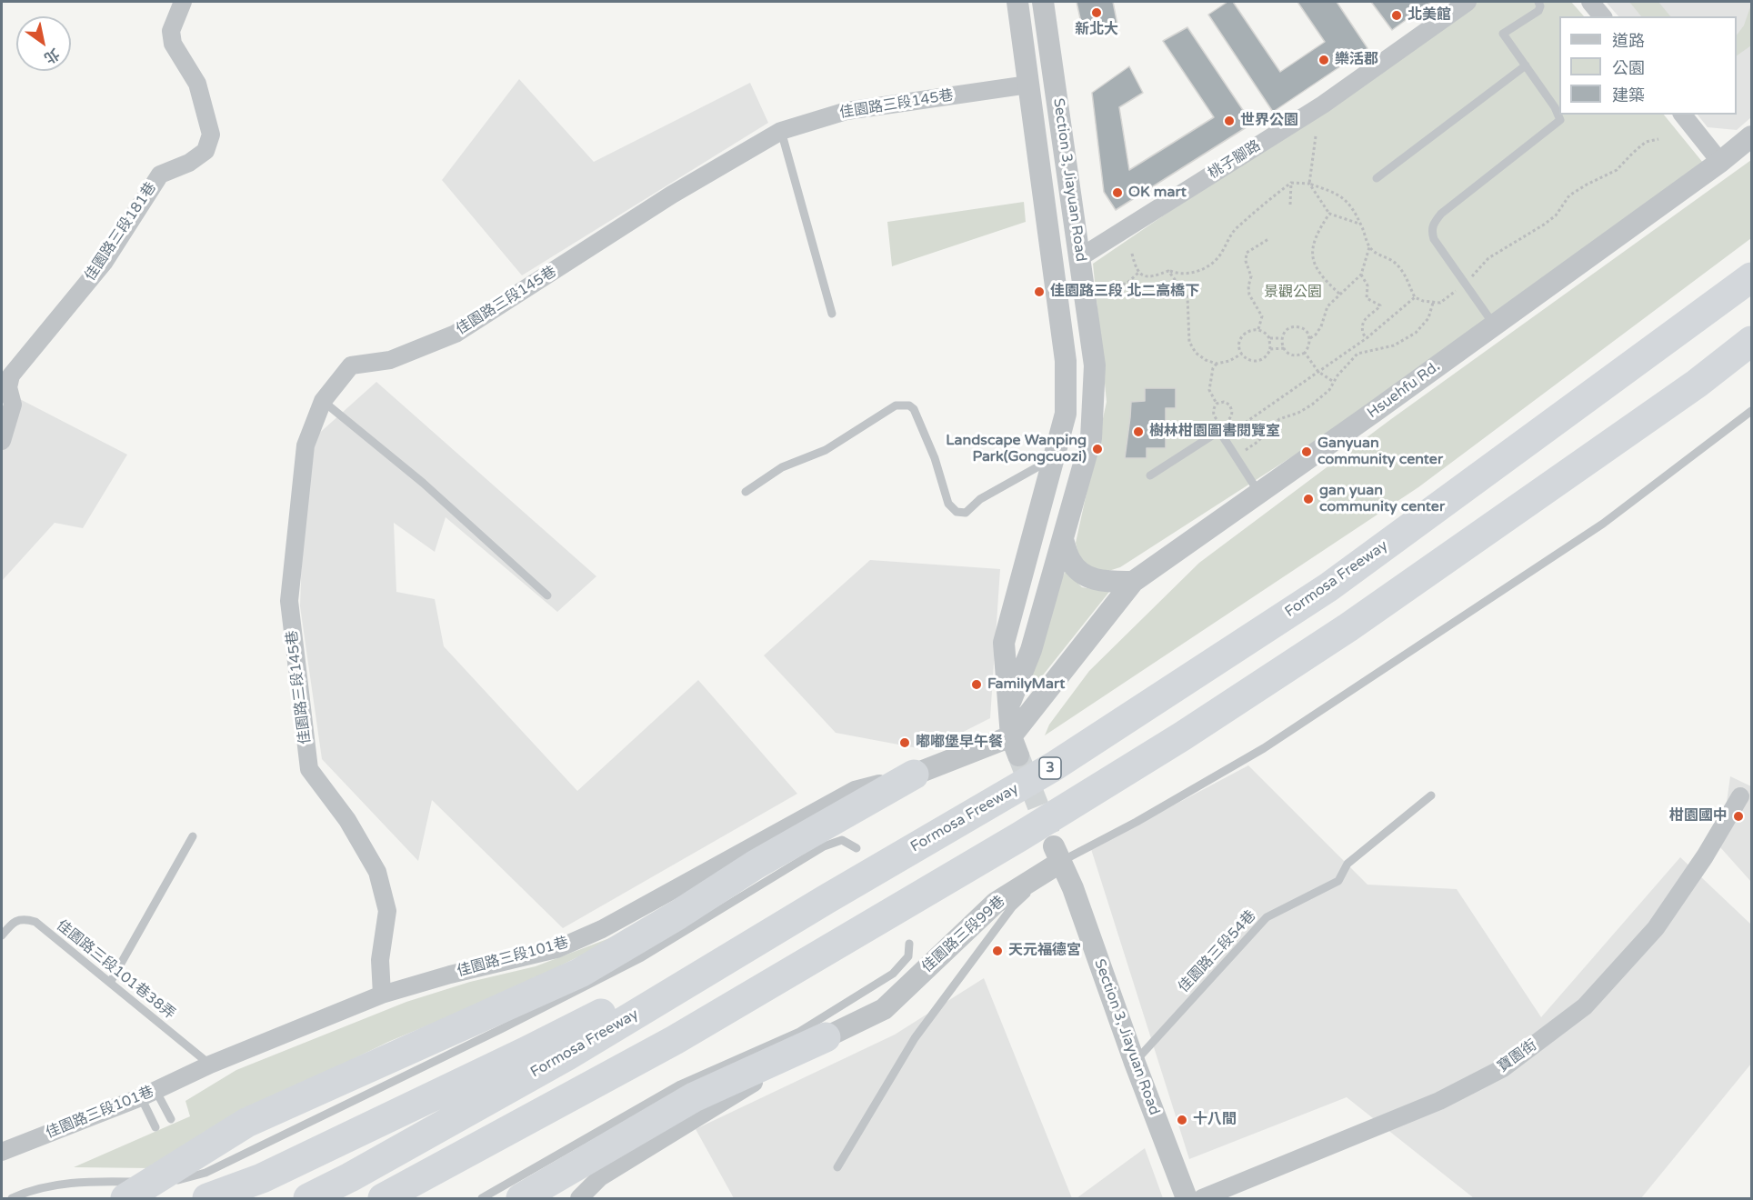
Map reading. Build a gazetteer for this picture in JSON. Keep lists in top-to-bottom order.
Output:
{
  "streets": {
    "highway": ["Formosa Freeway", "3"],
    "street": [
      "佳園路三段145巷",
      "桃子腳路",
      "Section 3, Jiayuan Road",
      "佳園路三段181巷",
      "Hsuehfu Rd.",
      "佳園路三段99巷",
      "佳園路三段101巷",
      "寶園街"
    ],
    "lane": ["佳園路三段54巷", "佳園路三段101巷38弄"]
  },
  "crossings": [
    ["佳園路三段145巷", "Section 3, Jiayuan Road"],
    ["佳園路三段145巷", "佳園路三段101巷"],
    ["桃子腳路", "Section 3, Jiayuan Road"],
    ["Section 3, Jiayuan Road", "Hsuehfu Rd."],
    ["Section 3, Jiayuan Road", "佳園路三段99巷"],
    ["Section 3, Jiayuan Road", "佳園路三段54巷"],
    ["Section 3, Jiayuan Road", "佳園路三段101巷"],
    ["Hsuehfu Rd.", "佳園路三段101巷"],
    ["佳園路三段101巷", "佳園路三段101巷38弄"]
  ],
  "parks": ["景觀公園"],
  "places": [
    "新北大",
    "北美館",
    "樂活郡",
    "世界公園",
    "OK mart",
    "佳園路三段 北二高橋下",
    "樹林柑園圖書閱覽室",
    "Landscape Wanping Park(Gongcuozi)",
    "Ganyuan community center",
    "gan yuan community center",
    "FamilyMart",
    "嘟嘟堡早午餐",
    "柑園國中",
    "天元福德宮",
    "十八間"
  ],
  "legend": ["道路", "公園", "建築"],
  "north": "bottom right"
}
